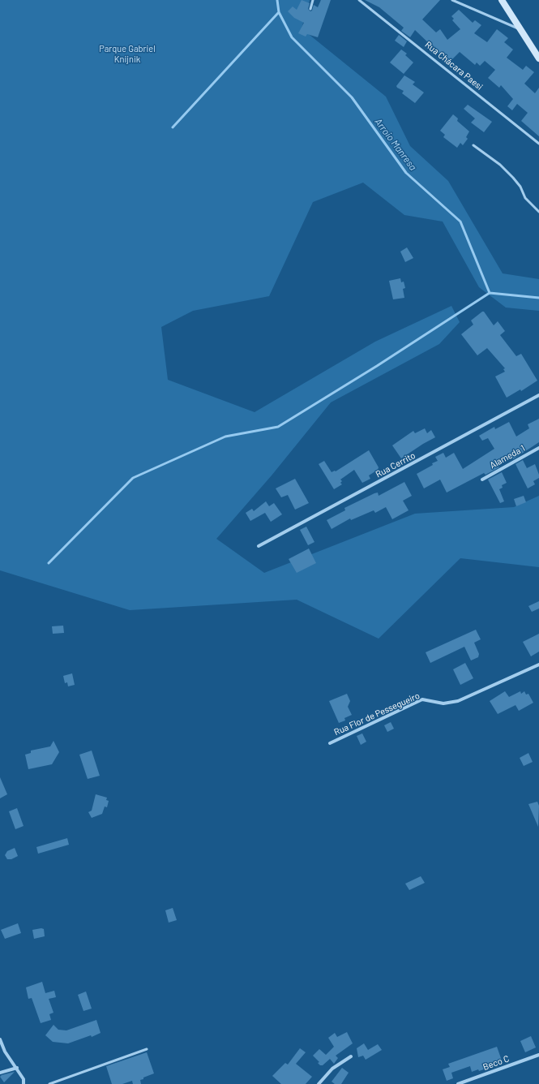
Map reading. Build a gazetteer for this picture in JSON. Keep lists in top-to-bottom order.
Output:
{
  "streets": {
    "street": [
      "Alameda 1",
      "Rua Cerrito",
      "Rua Flor de Pessegueiro",
      "Beco C"
    ],
    "lane": ["Rua Chácara Paesi"]
  },
  "water": ["Arroio Manresa"],
  "parks": ["Parque Gabriel Knijnik"]
}
